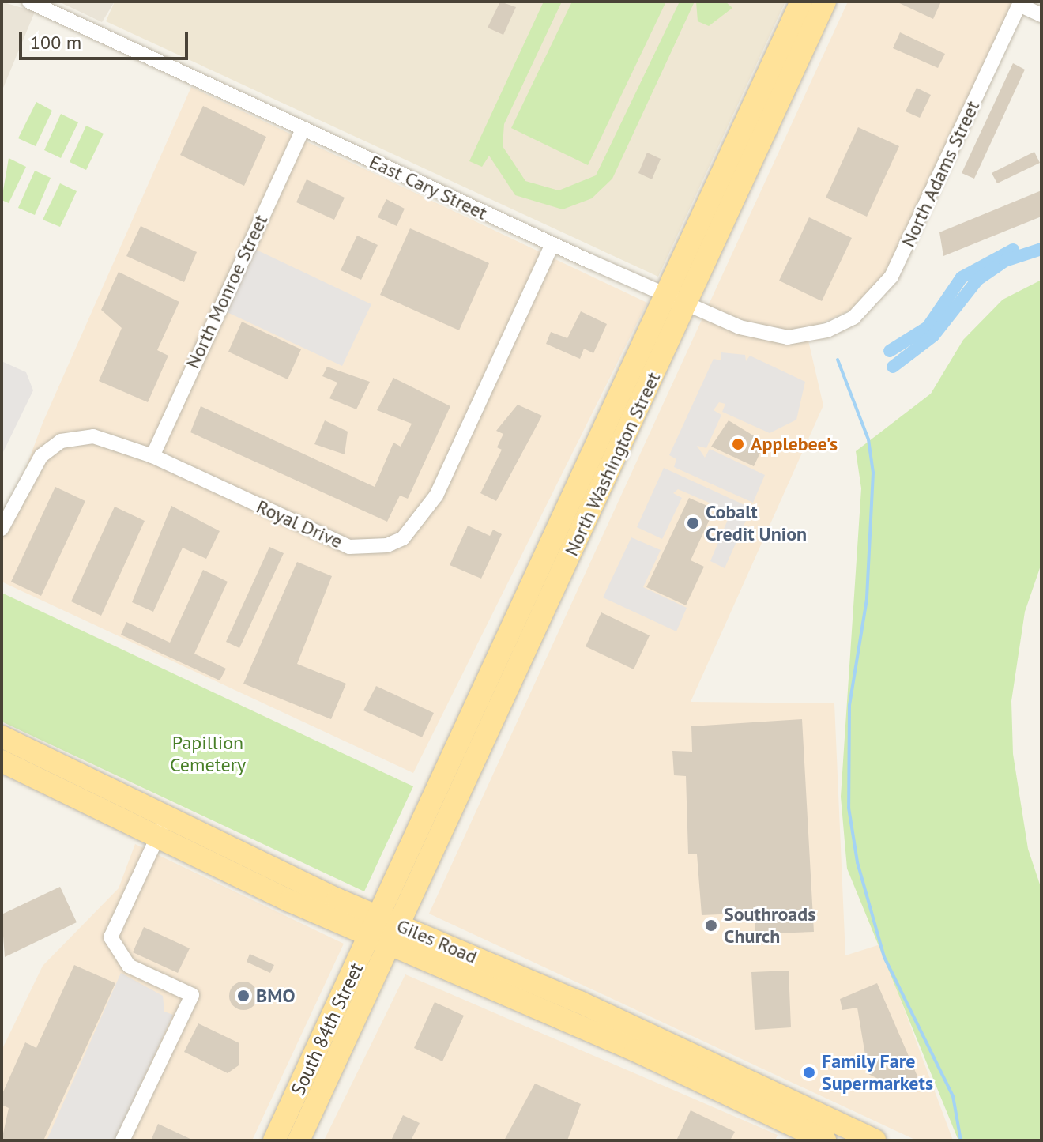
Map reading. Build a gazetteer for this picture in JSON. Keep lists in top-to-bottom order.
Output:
{
  "streets": {
    "main road": ["North Washington Street", "Giles Road", "South 84th Street"],
    "street": [
      "North Adams Street",
      "East Cary Street",
      "North Monroe Street",
      "Royal Drive"
    ]
  },
  "crossings": [
    ["North Adams Street", "East Cary Street"],
    ["East Cary Street", "North Monroe Street"],
    ["East Cary Street", "North Washington Street"],
    ["East Cary Street", "Royal Drive"],
    ["North Monroe Street", "Royal Drive"],
    ["North Washington Street", "Giles Road"],
    ["North Washington Street", "South 84th Street"],
    ["Giles Road", "South 84th Street"]
  ],
  "parks": ["Papillion Cemetery"],
  "places": [
    "Applebee's",
    "Cobalt Credit Union",
    "Southroads Church",
    "BMO",
    "Family Fare Supermarkets"
  ],
  "scale_bar": "100 m"
}
